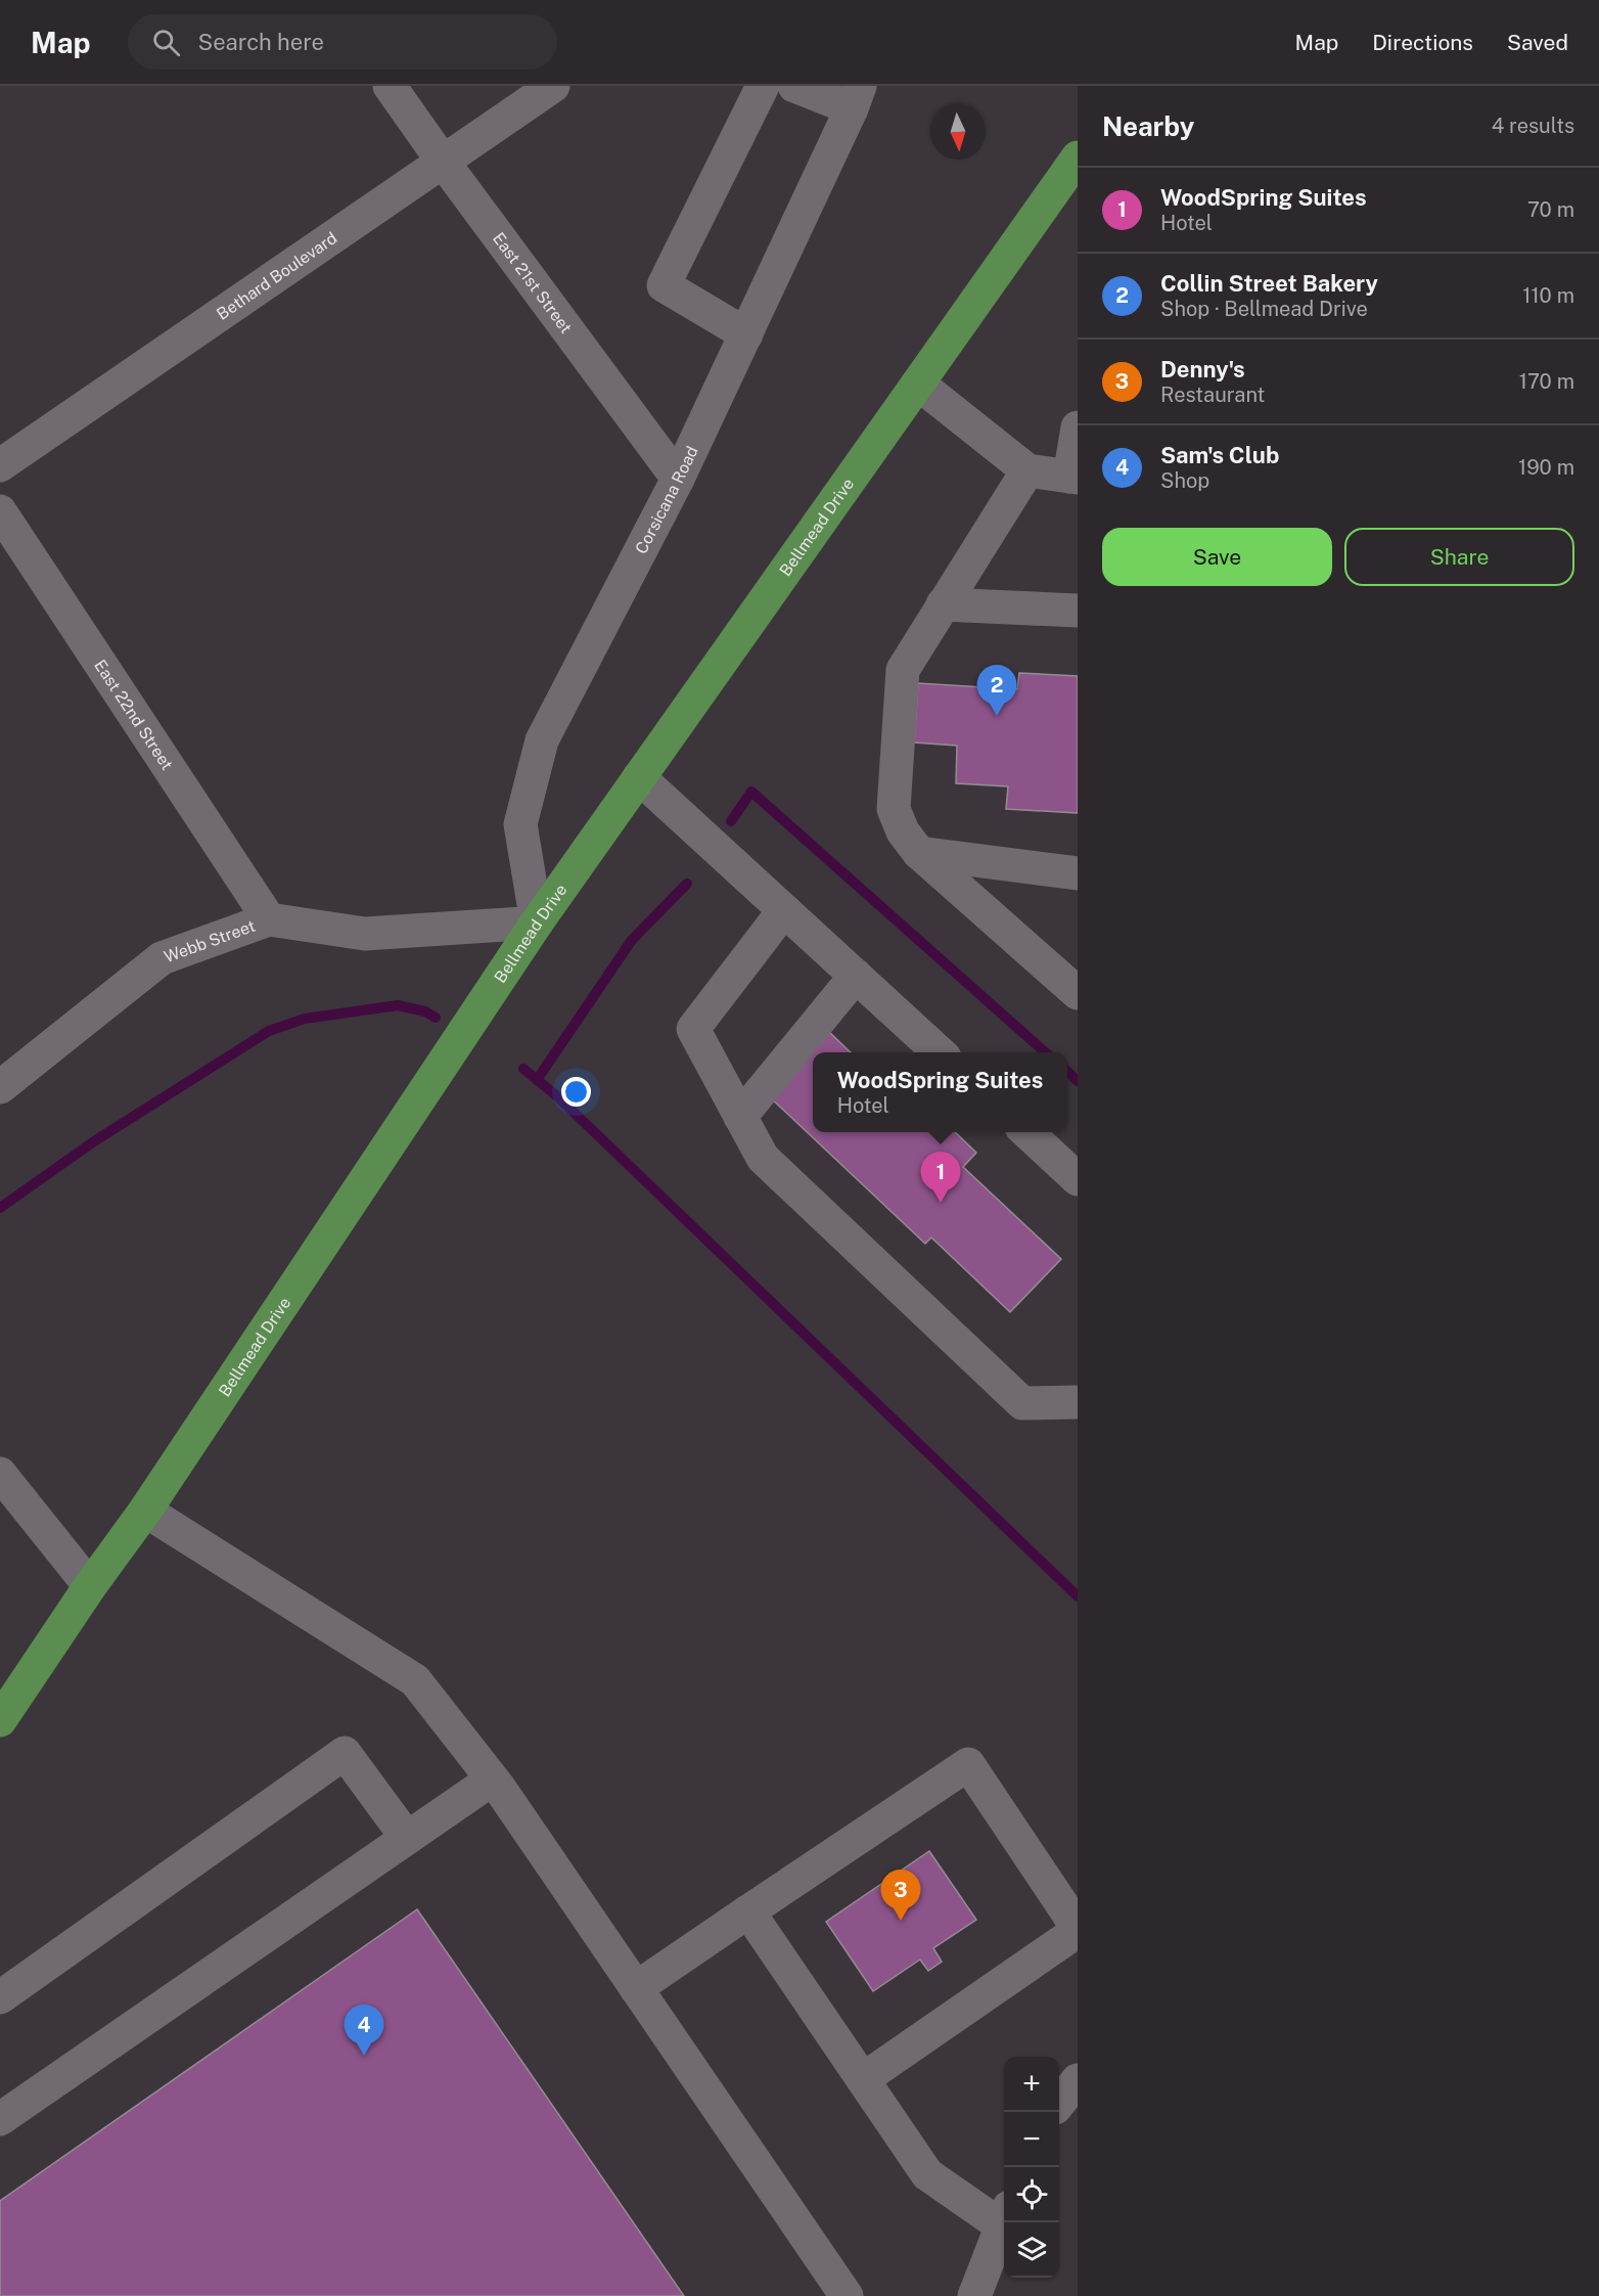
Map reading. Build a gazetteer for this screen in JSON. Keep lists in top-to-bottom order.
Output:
{
  "streets": {
    "main road": ["Bellmead Drive"],
    "street": [
      "Bethard Boulevard",
      "East 21st Street",
      "Corsicana Road",
      "East 22nd Street",
      "Webb Street"
    ]
  },
  "crossings": [
    ["Bethard Boulevard", "East 21st Street"],
    ["East 21st Street", "Corsicana Road"],
    ["Corsicana Road", "Bellmead Drive"],
    ["Corsicana Road", "Webb Street"],
    ["Bellmead Drive", "Webb Street"],
    ["East 22nd Street", "Webb Street"]
  ],
  "north": "bottom",
  "page": {
    "header": "Map",
    "search": "Search here",
    "nav": ["Map", "Directions", "Saved"],
    "heading": ["Nearby", "4 results"],
    "list": [
      {
        "mark": "1",
        "name": "WoodSpring Suites",
        "note": "Hotel",
        "value": "70 m"
      },
      {
        "mark": "2",
        "name": "Collin Street Bakery",
        "note": "Shop · Bellmead Drive",
        "value": "110 m"
      },
      {
        "mark": "3",
        "name": "Denny's",
        "note": "Restaurant",
        "value": "170 m"
      },
      {
        "mark": "4",
        "name": "Sam's Club",
        "note": "Shop",
        "value": "190 m"
      }
    ],
    "buttons": ["Save", "Share"],
    "pins": [
      "2",
      "1",
      "3",
      "4"
    ],
    "popup": ["WoodSpring Suites", "Hotel"],
    "map_buttons": ["+", "−"]
  }
}
